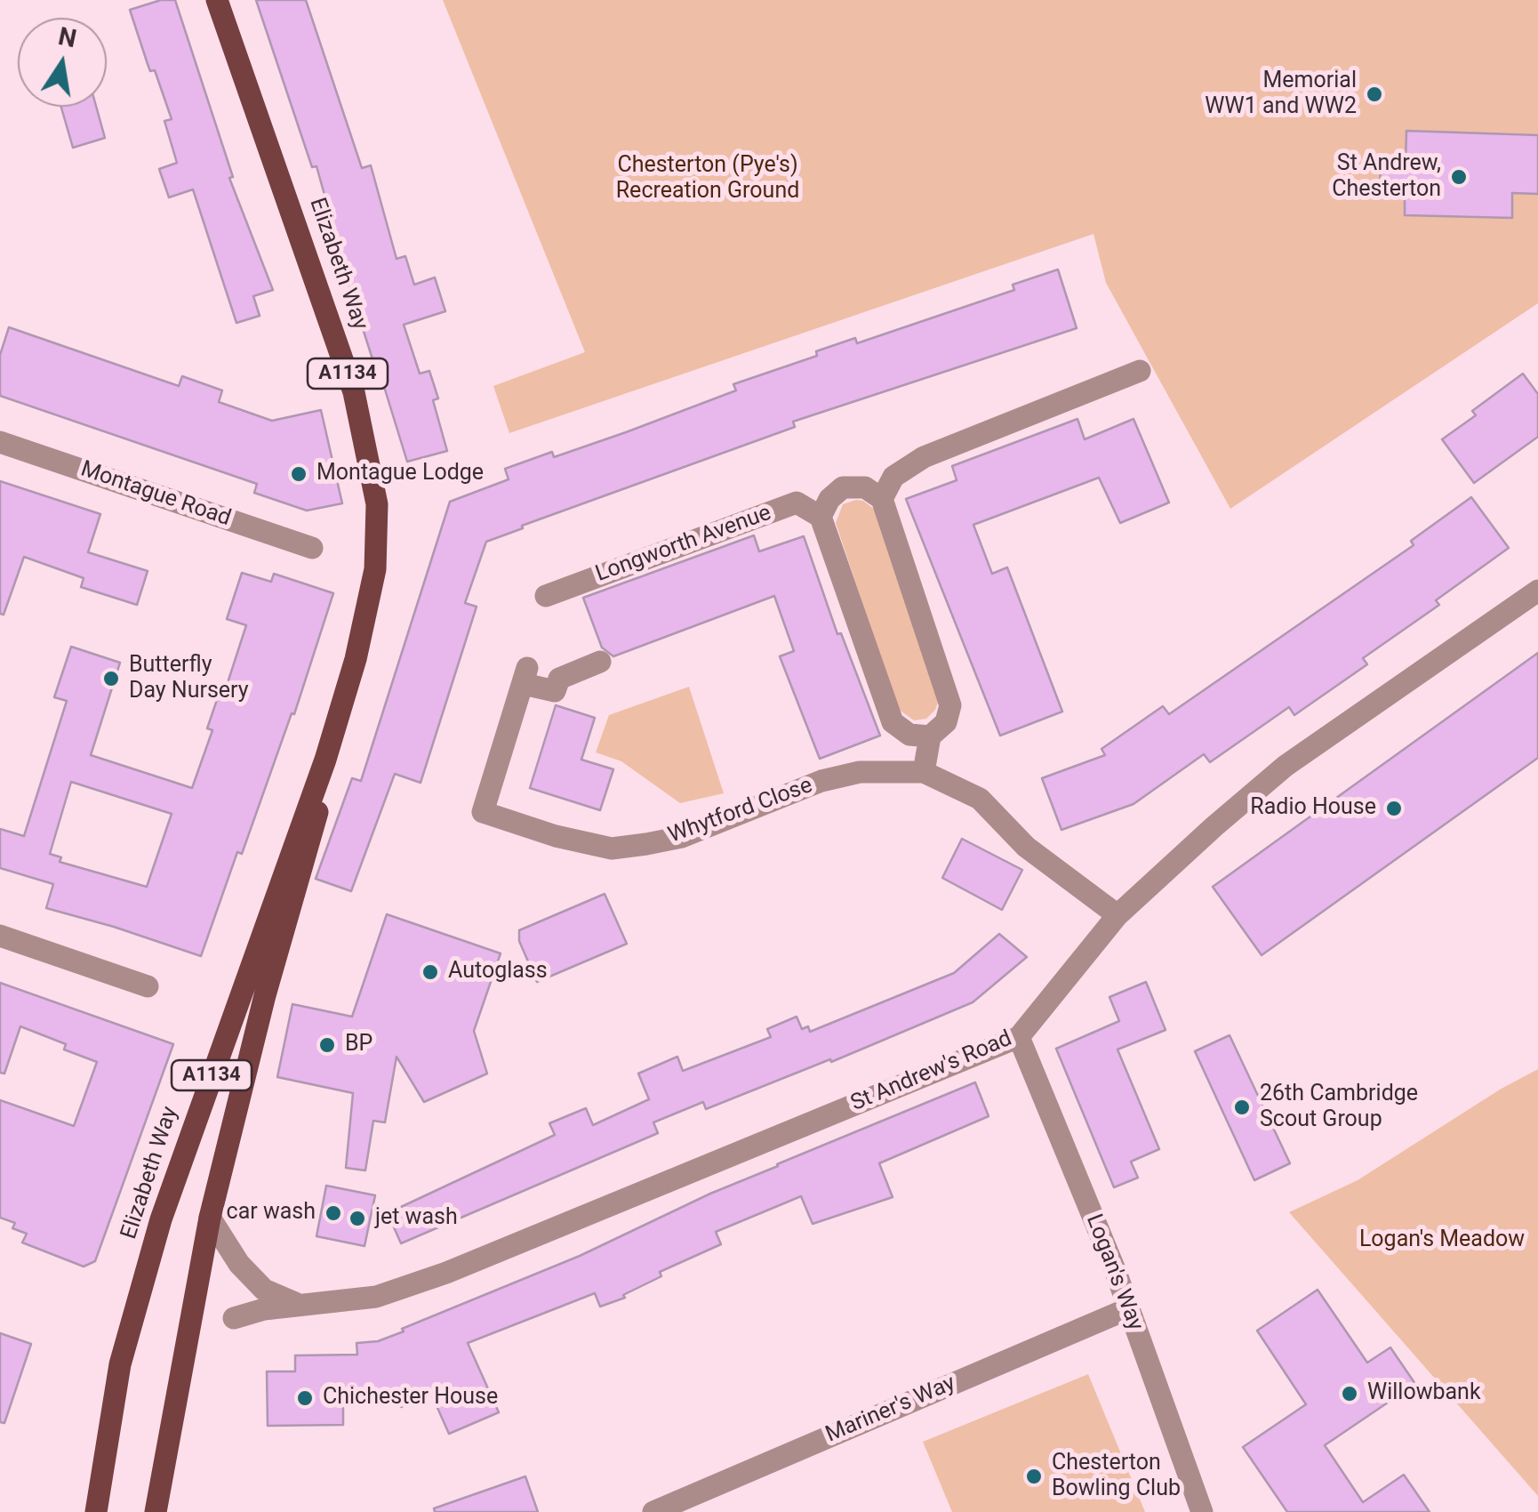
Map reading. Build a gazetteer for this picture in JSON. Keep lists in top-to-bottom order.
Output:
{
  "streets": {
    "main road": ["Elizabeth Way", "A1134"],
    "street": [
      "Montague Road",
      "Longworth Avenue",
      "Whytford Close",
      "St Andrew's Road",
      "Logan's Way",
      "Mariner's Way"
    ]
  },
  "crossings": [
    ["St Andrew's Road", "Logan's Way"],
    ["Logan's Way", "Mariner's Way"]
  ],
  "parks": ["Chesterton (Pye's) Recreation Ground", "Logan's Meadow"],
  "places": [
    "Memorial WW1 and WW2",
    "St Andrew, Chesterton",
    "Montague Lodge",
    "Butterfly Day Nursery",
    "Radio House",
    "Autoglass",
    "BP",
    "26th Cambridge Scout Group",
    "car wash",
    "jet wash",
    "Willowbank",
    "Chichester House",
    "Chesterton Bowling Club"
  ],
  "north": "top"
}
